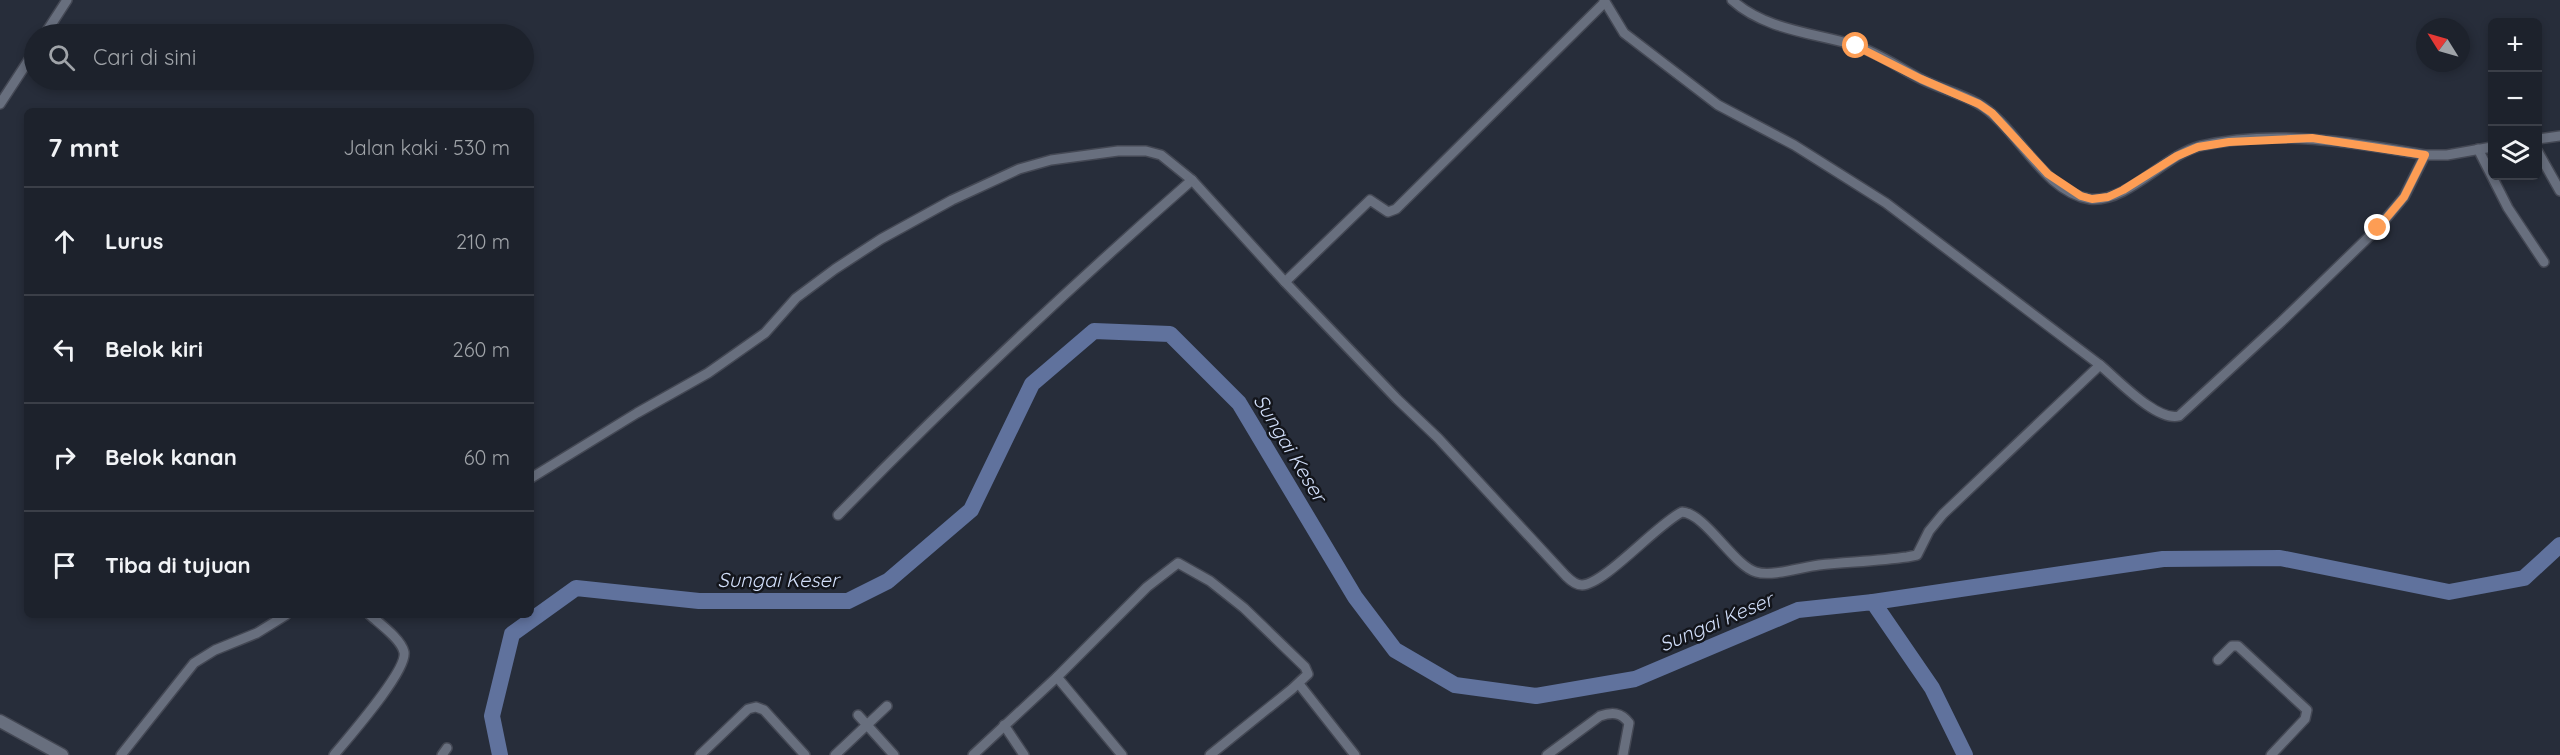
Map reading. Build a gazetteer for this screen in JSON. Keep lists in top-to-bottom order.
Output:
{
  "water": ["Sungai Keser"],
  "north": "top left",
  "page": {
    "map_buttons": ["+", "−"],
    "search": "Cari di sini",
    "heading": ["7 mnt", "Jalan kaki · 530 m"],
    "list": [
      ["Lurus", "210 m"],
      ["Belok kiri", "260 m"],
      ["Belok kanan", "60 m"],
      "Tiba di tujuan"
    ]
  }
}
